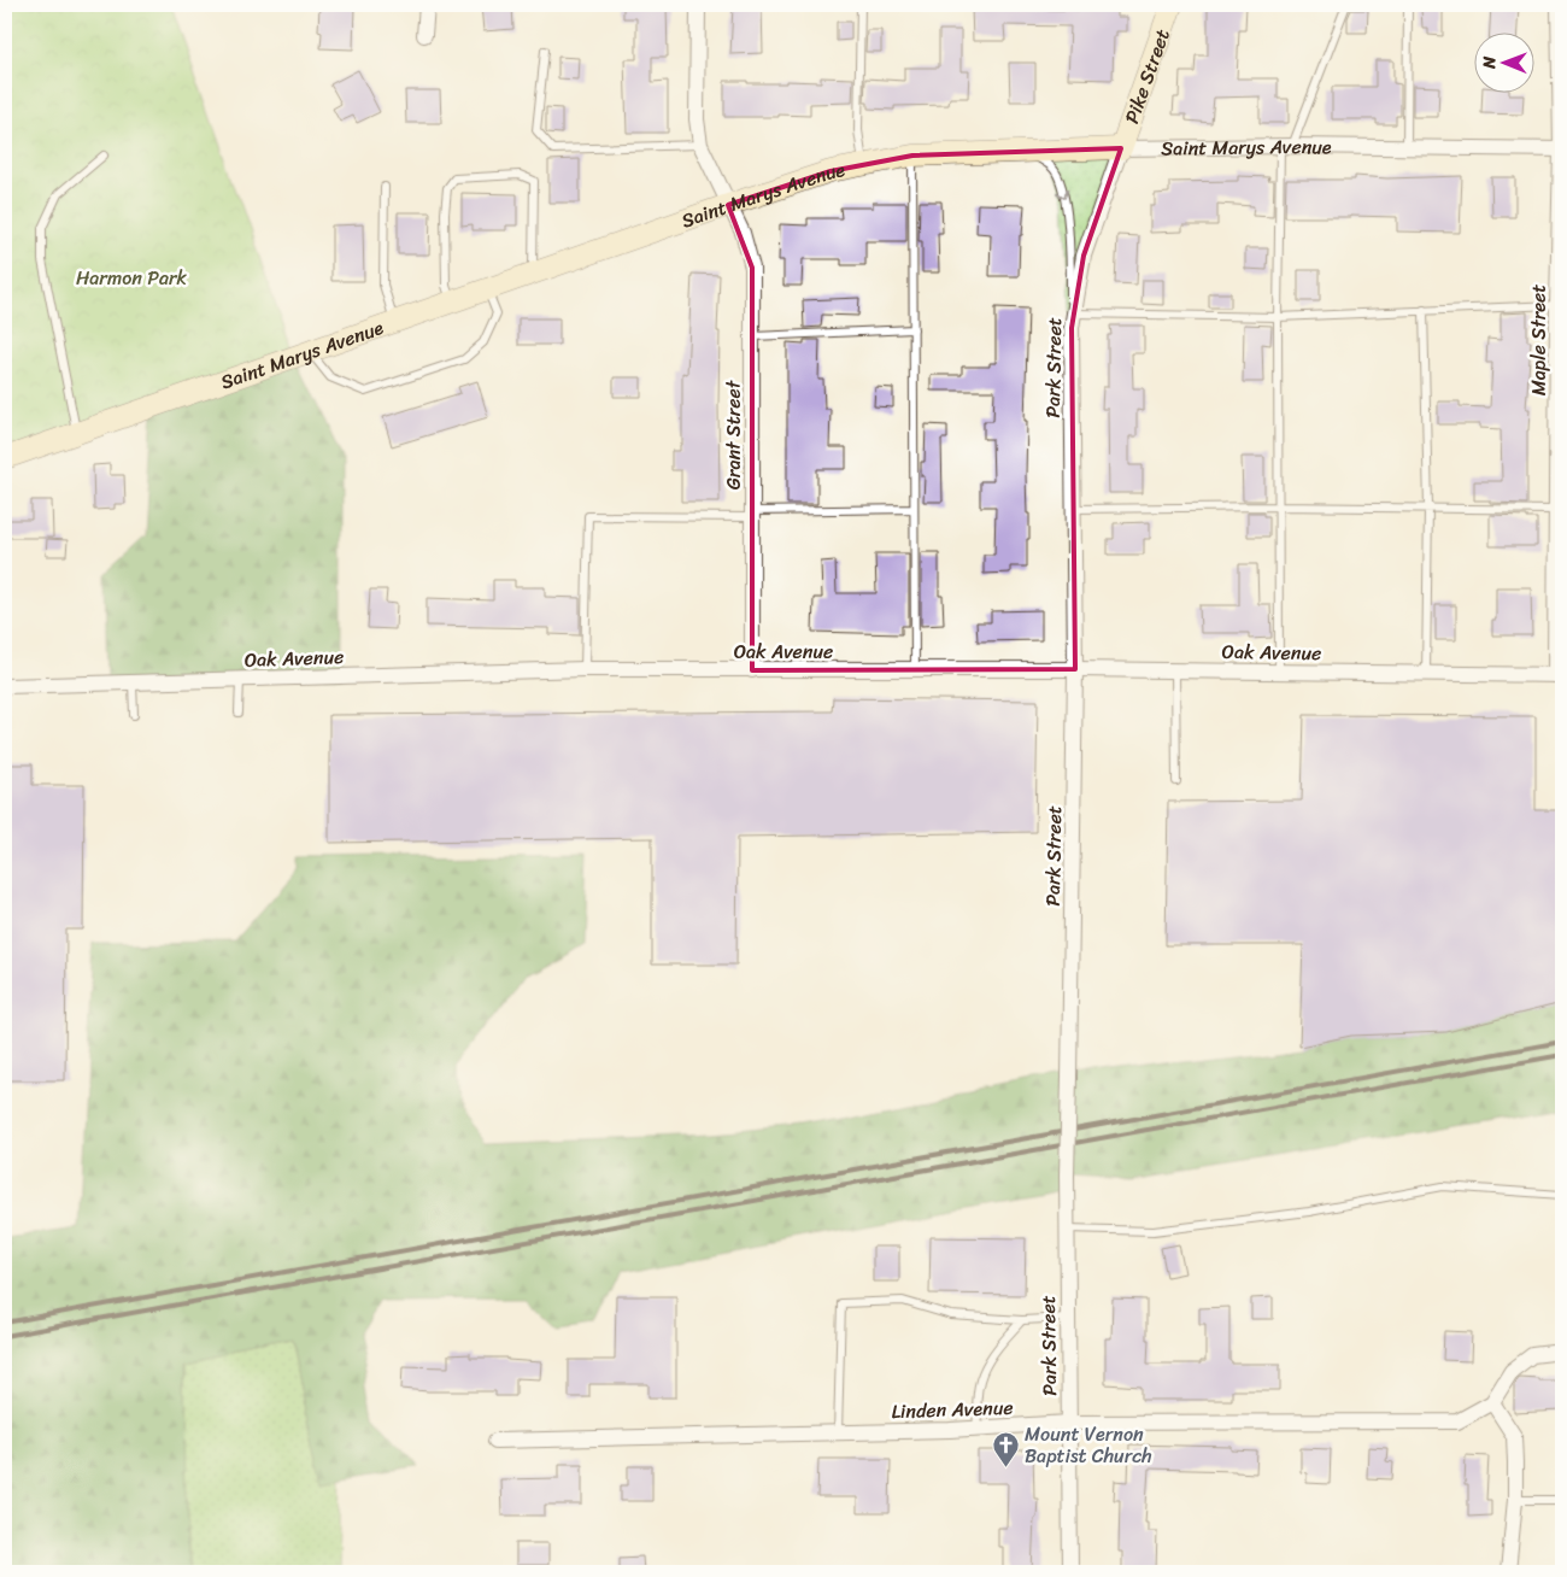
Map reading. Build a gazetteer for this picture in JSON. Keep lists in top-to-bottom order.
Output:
{
  "streets": {
    "main road": ["Pike Street", "Saint Marys Avenue"],
    "street": [
      "Maple Street",
      "Park Street",
      "Grant Street",
      "Oak Avenue",
      "Linden Avenue"
    ]
  },
  "crossings": [
    ["Pike Street", "Saint Marys Avenue"],
    ["Pike Street", "Park Street"],
    ["Saint Marys Avenue", "Maple Street"],
    ["Saint Marys Avenue", "Park Street"],
    ["Saint Marys Avenue", "Grant Street"],
    ["Maple Street", "Oak Avenue"],
    ["Park Street", "Oak Avenue"],
    ["Park Street", "Linden Avenue"],
    ["Grant Street", "Oak Avenue"]
  ],
  "parks": ["Harmon Park"],
  "places": {
    "church": ["Mount Vernon Baptist Church"]
  },
  "north": "left"
}
